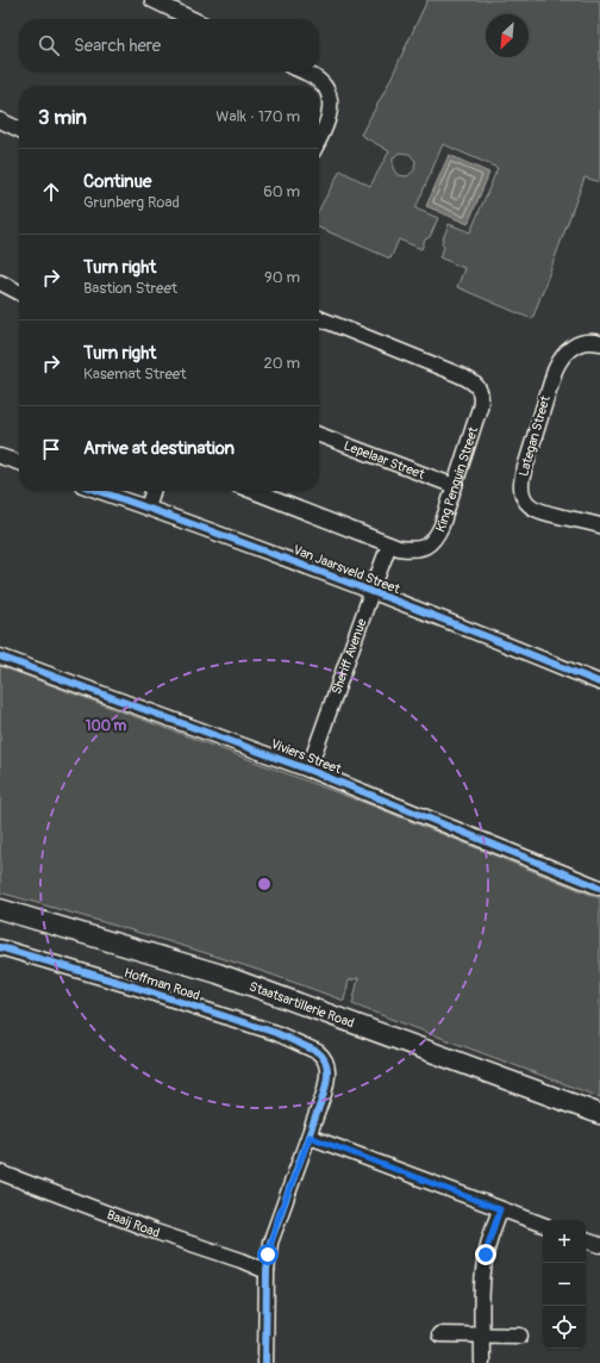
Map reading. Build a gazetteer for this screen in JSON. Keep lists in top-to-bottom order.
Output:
{
  "streets": {
    "street": [
      "Lategan Street",
      "Lepelaar Street",
      "King Penguin Street",
      "Van Jaarsveld Street",
      "Sheriff Avenue",
      "Viviers Street",
      "Hoffman Road",
      "Staatsartillerie Road",
      "Baaij Road"
    ]
  },
  "crossings": [
    ["Lepelaar Street", "King Penguin Street"],
    ["King Penguin Street", "Sheriff Avenue"],
    ["Van Jaarsveld Street", "Sheriff Avenue"],
    ["Sheriff Avenue", "Viviers Street"]
  ],
  "north": "bottom left",
  "page": {
    "search": "Search here",
    "heading": ["3 min", "Walk · 170 m"],
    "list": [
      ["Continue", "Grunberg Road", "60 m"],
      ["Turn right", "Bastion Street", "90 m"],
      ["Turn right", "Kasemat Street", "20 m"],
      "Arrive at destination"
    ],
    "map_buttons": ["+", "−"]
  },
  "rings": ["100 m"]
}
